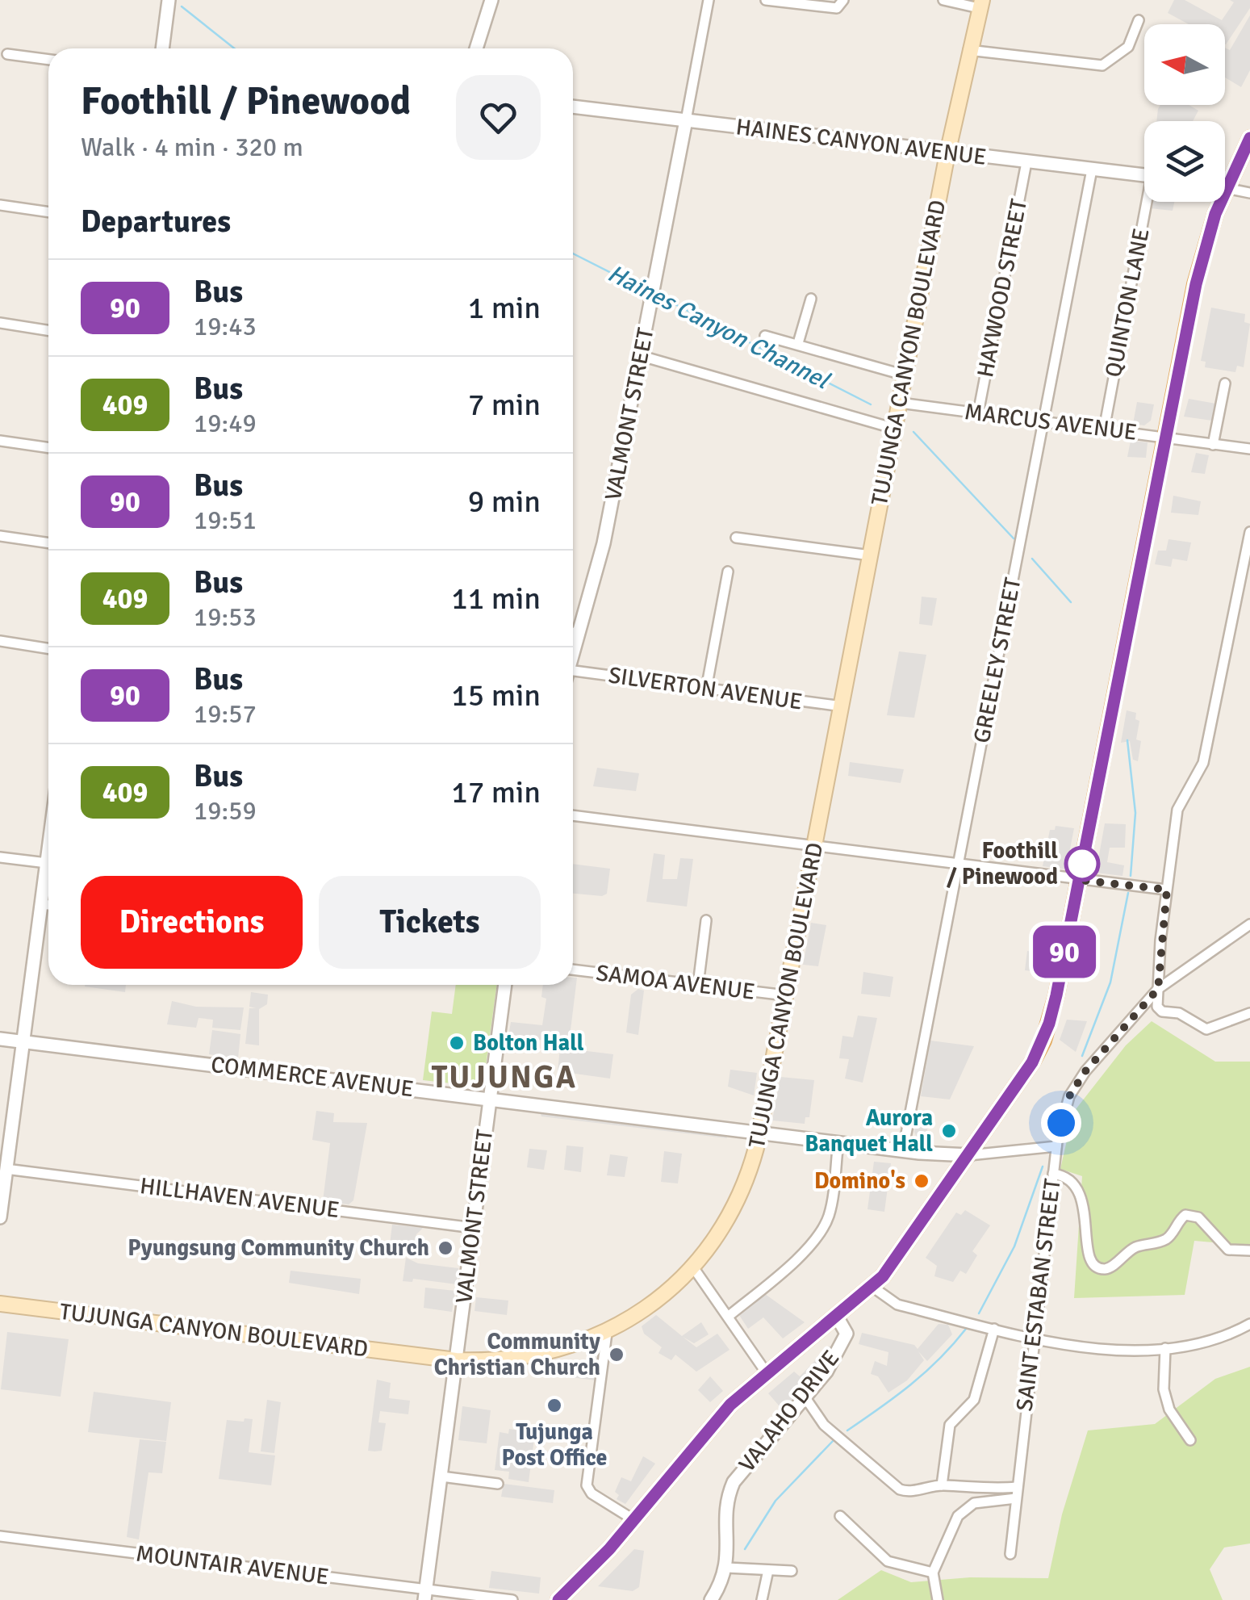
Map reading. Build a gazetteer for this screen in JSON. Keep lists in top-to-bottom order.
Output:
{
  "streets": {
    "main road": ["TUJUNGA CANYON BOULEVARD"],
    "street": [
      "HAINES CANYON AVENUE",
      "HAYWOOD STREET",
      "QUINTON LANE",
      "VALMONT STREET",
      "MARCUS AVENUE",
      "GREELEY STREET",
      "SILVERTON AVENUE",
      "SAMOA AVENUE",
      "COMMERCE AVENUE",
      "HILLHAVEN AVENUE",
      "SAINT ESTABAN STREET",
      "VALAHO DRIVE",
      "MOUNTAIR AVENUE"
    ]
  },
  "crossings": [
    ["HAINES CANYON AVENUE", "HAYWOOD STREET"],
    ["HAINES CANYON AVENUE", "TUJUNGA CANYON BOULEVARD"],
    ["HAINES CANYON AVENUE", "VALMONT STREET"],
    ["HAINES CANYON AVENUE", "GREELEY STREET"],
    ["HAYWOOD STREET", "MARCUS AVENUE"],
    ["QUINTON LANE", "MARCUS AVENUE"],
    ["TUJUNGA CANYON BOULEVARD", "VALMONT STREET"],
    ["TUJUNGA CANYON BOULEVARD", "MARCUS AVENUE"],
    ["TUJUNGA CANYON BOULEVARD", "SILVERTON AVENUE"],
    ["TUJUNGA CANYON BOULEVARD", "SAMOA AVENUE"],
    ["TUJUNGA CANYON BOULEVARD", "COMMERCE AVENUE"],
    ["VALMONT STREET", "COMMERCE AVENUE"],
    ["VALMONT STREET", "HILLHAVEN AVENUE"],
    ["VALMONT STREET", "MOUNTAIR AVENUE"],
    ["MARCUS AVENUE", "GREELEY STREET"],
    ["GREELEY STREET", "COMMERCE AVENUE"],
    ["COMMERCE AVENUE", "SAINT ESTABAN STREET"]
  ],
  "districts": ["TUJUNGA"],
  "water": ["Haines Canyon Channel"],
  "places": [
    "Foothill / Pinewood",
    "Bolton Hall",
    "Aurora Banquet Hall",
    "Domino's",
    "Pyungsung Community Church",
    "Community Christian Church",
    "Tujunga Post Office"
  ],
  "lines": ["bus line 90"],
  "north": "left",
  "page": {
    "on_map": "90",
    "heading": [
      ["Foothill / Pinewood", "Walk · 4 min · 320 m"],
      "Departures"
    ],
    "list": [
      {
        "mark": "90",
        "name": "Bus",
        "note": "19:43",
        "value": "1 min"
      },
      {
        "mark": "409",
        "name": "Bus",
        "note": "19:49",
        "value": "7 min"
      },
      {
        "mark": "90",
        "name": "Bus",
        "note": "19:51",
        "value": "9 min"
      },
      {
        "mark": "409",
        "name": "Bus",
        "note": "19:53",
        "value": "11 min"
      },
      {
        "mark": "90",
        "name": "Bus",
        "note": "19:57",
        "value": "15 min"
      },
      {
        "mark": "409",
        "name": "Bus",
        "note": "19:59",
        "value": "17 min"
      }
    ],
    "buttons": ["Directions", "Tickets"]
  }
}
